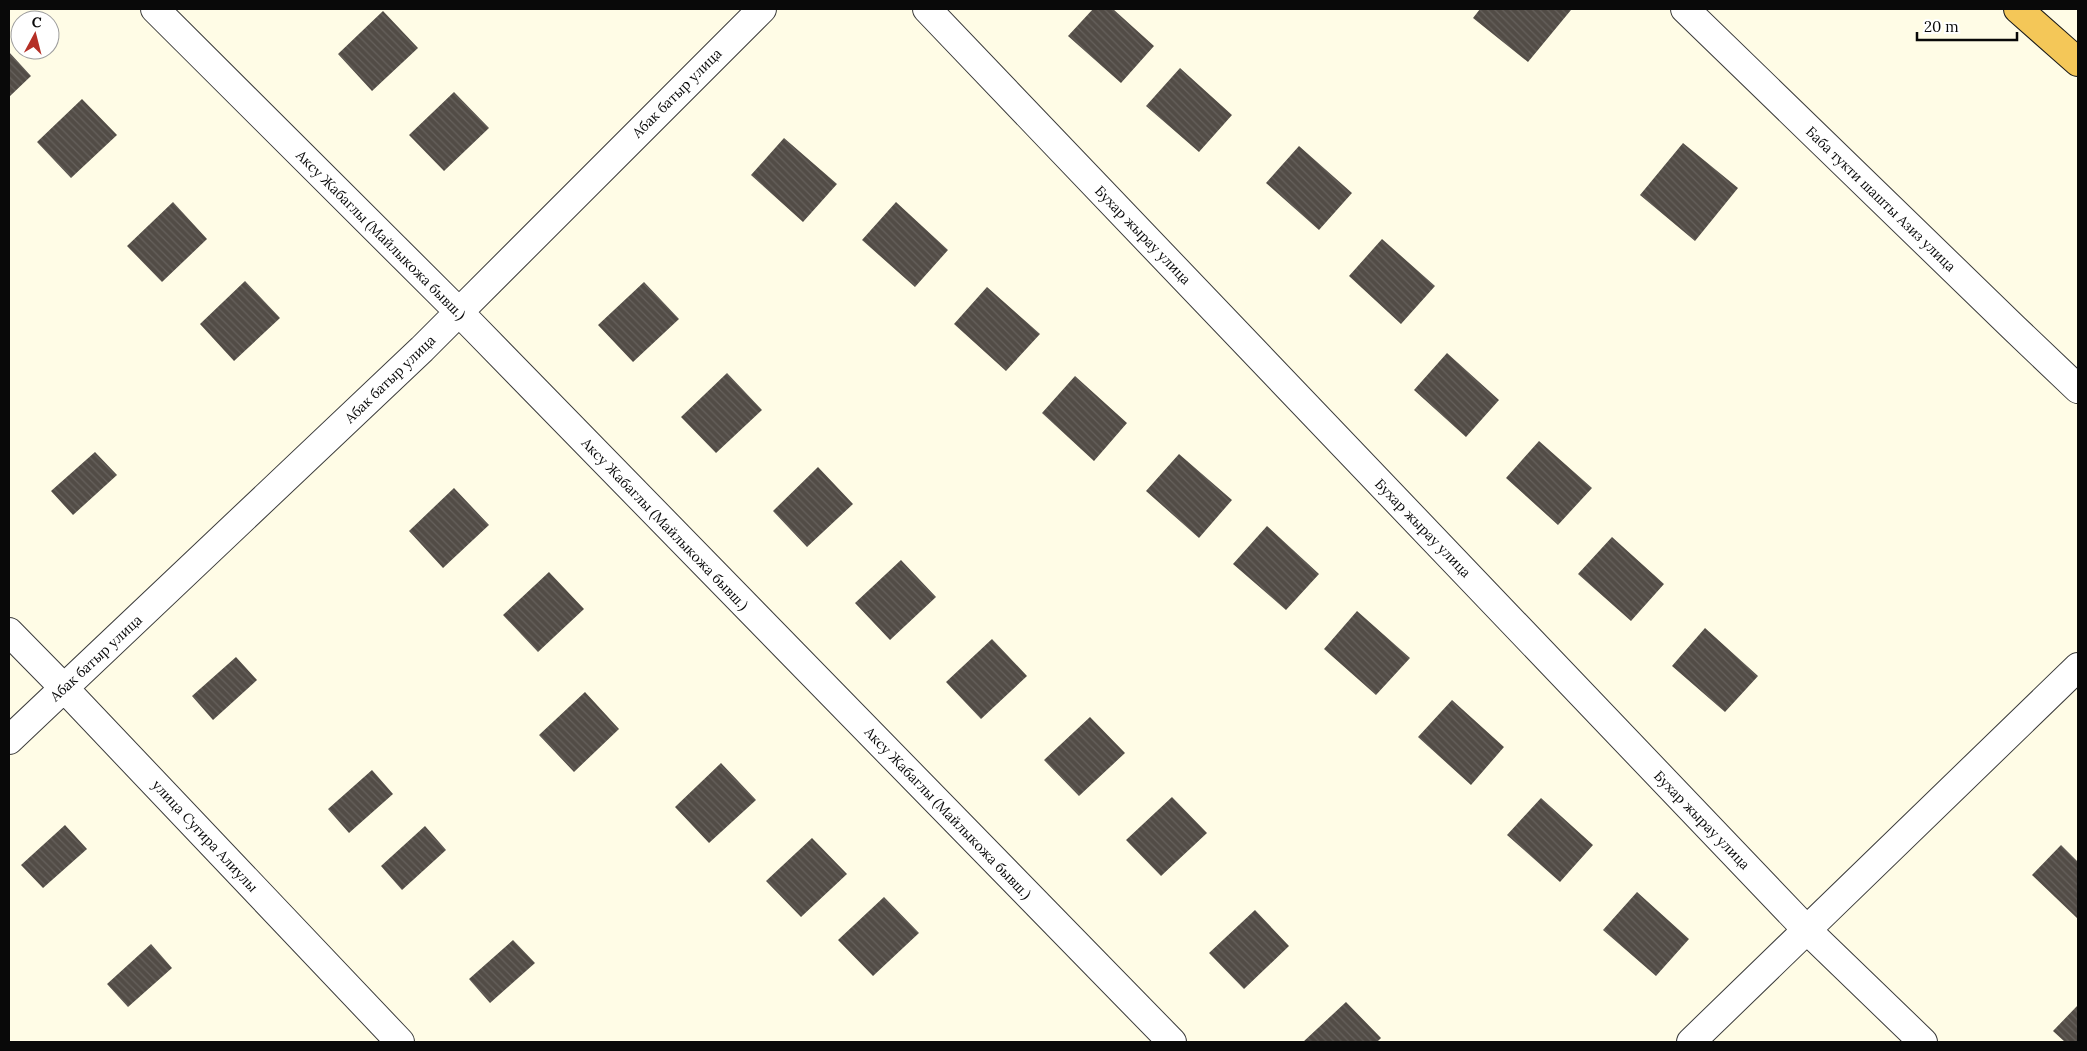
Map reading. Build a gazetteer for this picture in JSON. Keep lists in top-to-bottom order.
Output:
{
  "streets": {
    "street": [
      "Абак батыр улица",
      "Баба тукти шашты Азиз улица",
      "Аксу Жабаглы (Майлыкожа бывш.)",
      "Бухар жырау улица",
      "улица Сугира Алиулы"
    ]
  },
  "crossings": [
    ["Абак батыр улица", "Аксу Жабаглы (Майлыкожа бывш.)"],
    ["Абак батыр улица", "улица Сугира Алиулы"]
  ],
  "scale_bar": "20 m",
  "north": "top"
}
